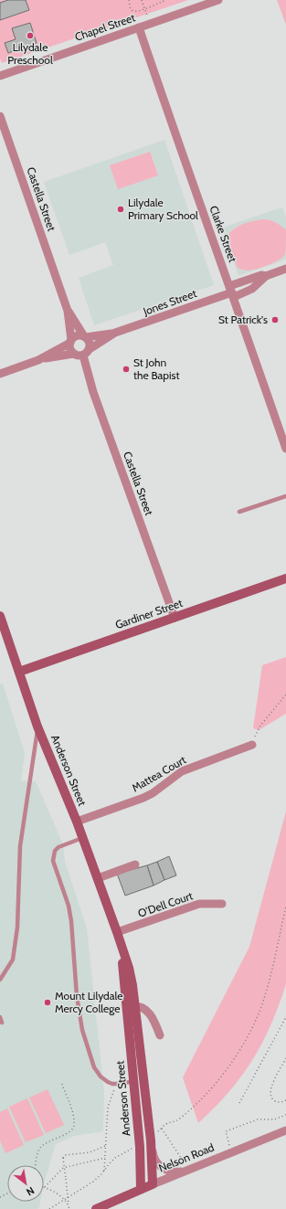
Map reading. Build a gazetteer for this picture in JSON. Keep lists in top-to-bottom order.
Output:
{
  "streets": {
    "main road": ["Gardiner Street", "Anderson Street", "Nelson Road"],
    "street": [
      "Chapel Street",
      "Castella Street",
      "Clarke Street",
      "Jones Street",
      "Mattea Court",
      "O'Dell Court"
    ]
  },
  "crossings": [
    ["Chapel Street", "Clarke Street"],
    ["Castella Street", "Jones Street"],
    ["Castella Street", "Gardiner Street"],
    ["Clarke Street", "Jones Street"],
    ["Gardiner Street", "Anderson Street"],
    ["Anderson Street", "Mattea Court"],
    ["Anderson Street", "O'Dell Court"],
    ["Anderson Street", "Nelson Road"]
  ],
  "places": [
    "Lilydale Preschool",
    "Lilydale Primary School",
    "St Patrick's",
    "St John the Bapist",
    "Mount Lilydale Mercy College"
  ],
  "north": "bottom right"
}
